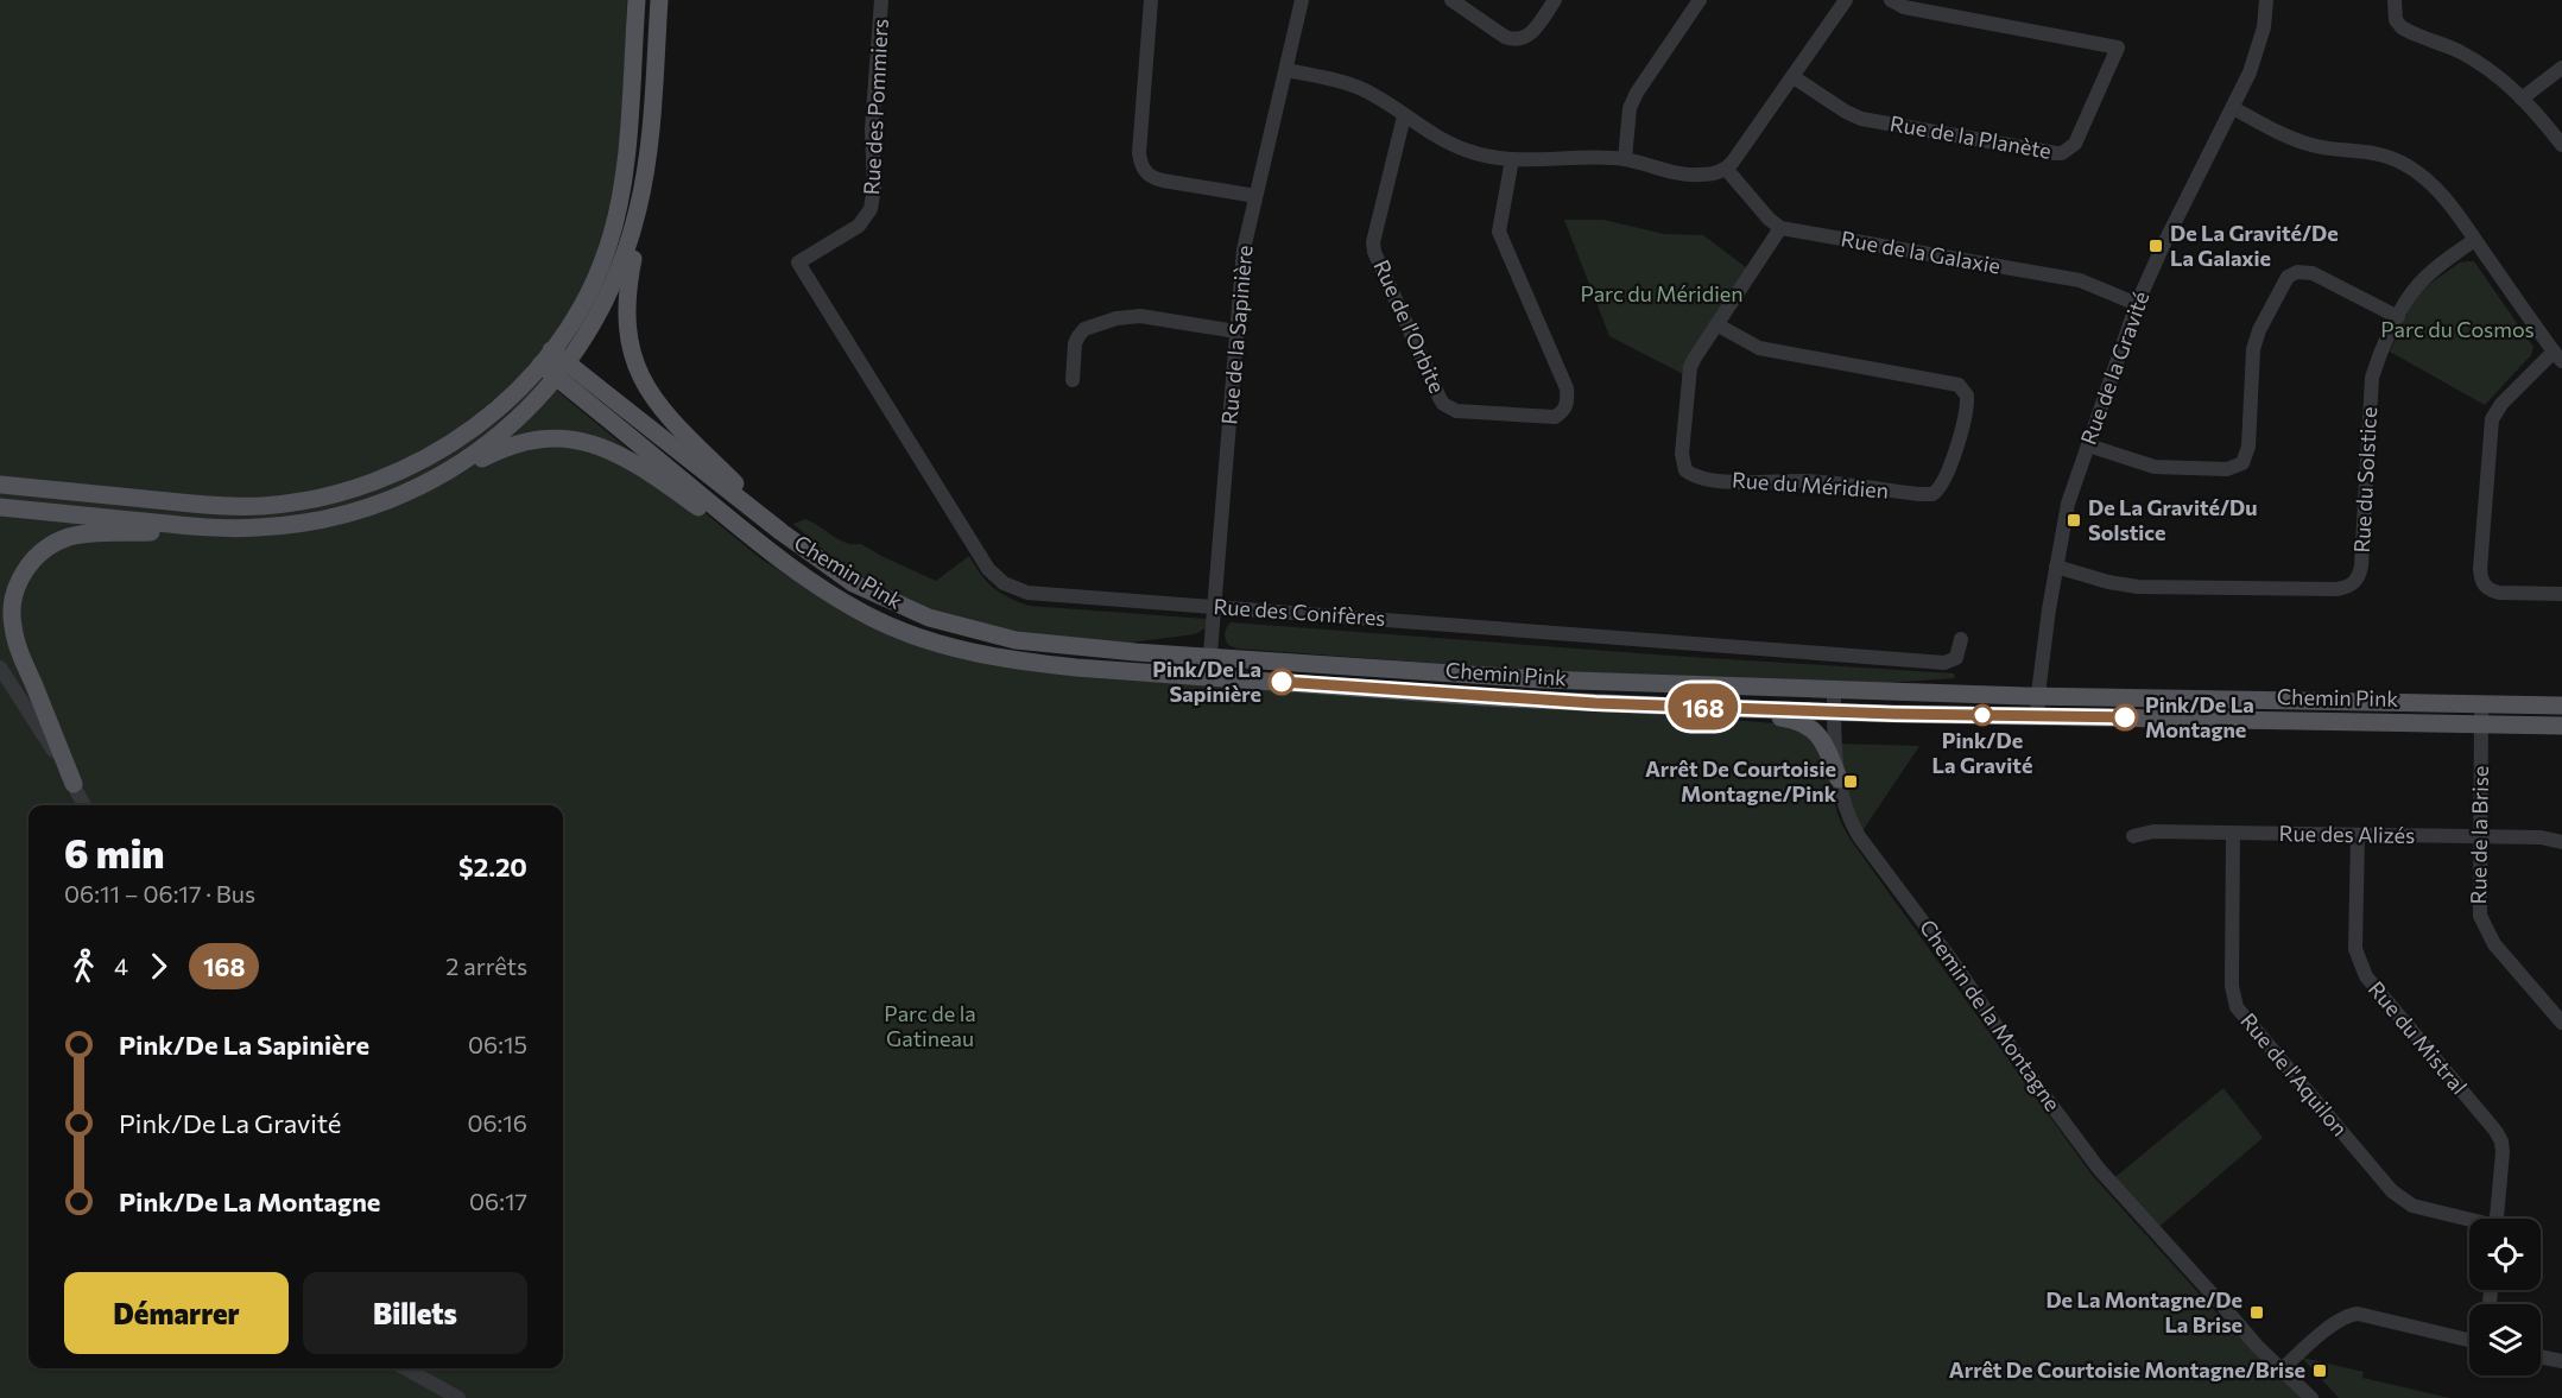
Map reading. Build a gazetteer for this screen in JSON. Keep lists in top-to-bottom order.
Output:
{
  "streets": {
    "main road": ["Chemin Pink"],
    "street": [
      "Rue des Pommiers",
      "Rue de la Planète",
      "Rue de la Galaxie",
      "Rue de l'Orbite",
      "Rue de la Sapinière",
      "Rue de la Gravité",
      "Rue du Solstice",
      "Rue du Méridien",
      "Rue des Conifères",
      "Rue des Alizés",
      "Rue de la Brise",
      "Chemin de la Montagne",
      "Rue du Mistral",
      "Rue de l'Aquilon"
    ]
  },
  "crossings": [
    ["Rue des Pommiers", "Rue des Conifères"],
    ["Rue de la Galaxie", "Rue de la Gravité"],
    ["Rue de la Galaxie", "Rue du Méridien"],
    ["Rue de la Sapinière", "Chemin Pink"],
    ["Rue de la Sapinière", "Rue des Conifères"],
    ["Rue de la Gravité", "Rue du Solstice"],
    ["Rue de la Gravité", "Chemin Pink"],
    ["Chemin Pink", "Rue de la Brise"],
    ["Chemin Pink", "Chemin de la Montagne"],
    ["Rue des Alizés", "Rue de la Brise"],
    ["Rue des Alizés", "Rue du Mistral"],
    ["Rue des Alizés", "Rue de l'Aquilon"]
  ],
  "parks": ["Parc du Méridien", "Parc du Cosmos", "Parc de la Gatineau"],
  "places": {
    "transit": [
      "De La Gravité/De La Galaxie",
      "De La Gravité/Du Solstice",
      "Arrêt De Courtoisie Montagne/Pink",
      "De La Montagne/De La Brise",
      "Arrêt De Courtoisie Montagne/Brise"
    ],
    "other": ["Pink/De La Sapinière", "Pink/De La Gravité", "Pink/De La Montagne"]
  },
  "lines": ["bus line 168"],
  "page": {
    "on_map": "168",
    "heading": ["6 min", "06:11 – 06:17 · Bus", "$2.20"],
    "legs": ["4", "168", "2 arrêts"],
    "list": [
      {
        "name": "Pink/De La Sapinière",
        "value": "06:15"
      },
      {
        "name": "Pink/De La Gravité",
        "value": "06:16"
      },
      {
        "name": "Pink/De La Montagne",
        "value": "06:17"
      }
    ],
    "buttons": ["Démarrer", "Billets"]
  }
}
